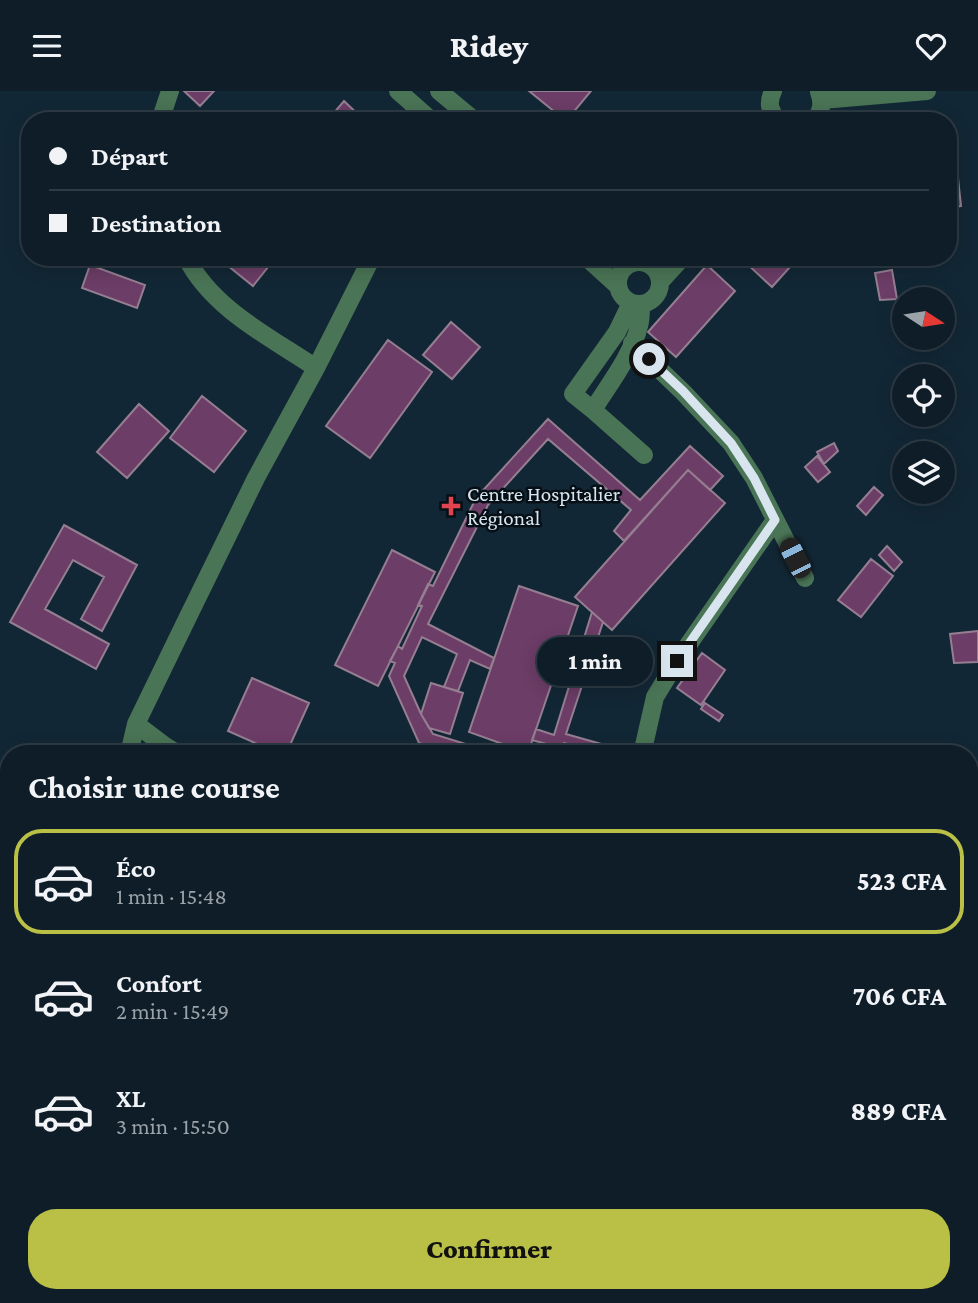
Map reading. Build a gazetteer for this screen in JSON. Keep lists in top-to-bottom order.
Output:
{
  "places": {
    "health": ["Centre Hospitalier Régional"]
  },
  "north": "right",
  "page": {
    "header": "Ridey",
    "banner": ["Départ", "Destination"],
    "bubble": "1 min",
    "heading": "Choisir une course",
    "list": [
      {
        "name": "Éco",
        "note": "1 min · 15:48",
        "value": "523 CFA"
      },
      {
        "name": "Confort",
        "note": "2 min · 15:49",
        "value": "706 CFA"
      },
      {
        "name": "XL",
        "note": "3 min · 15:50",
        "value": "889 CFA"
      }
    ],
    "buttons": "Confirmer"
  }
}
